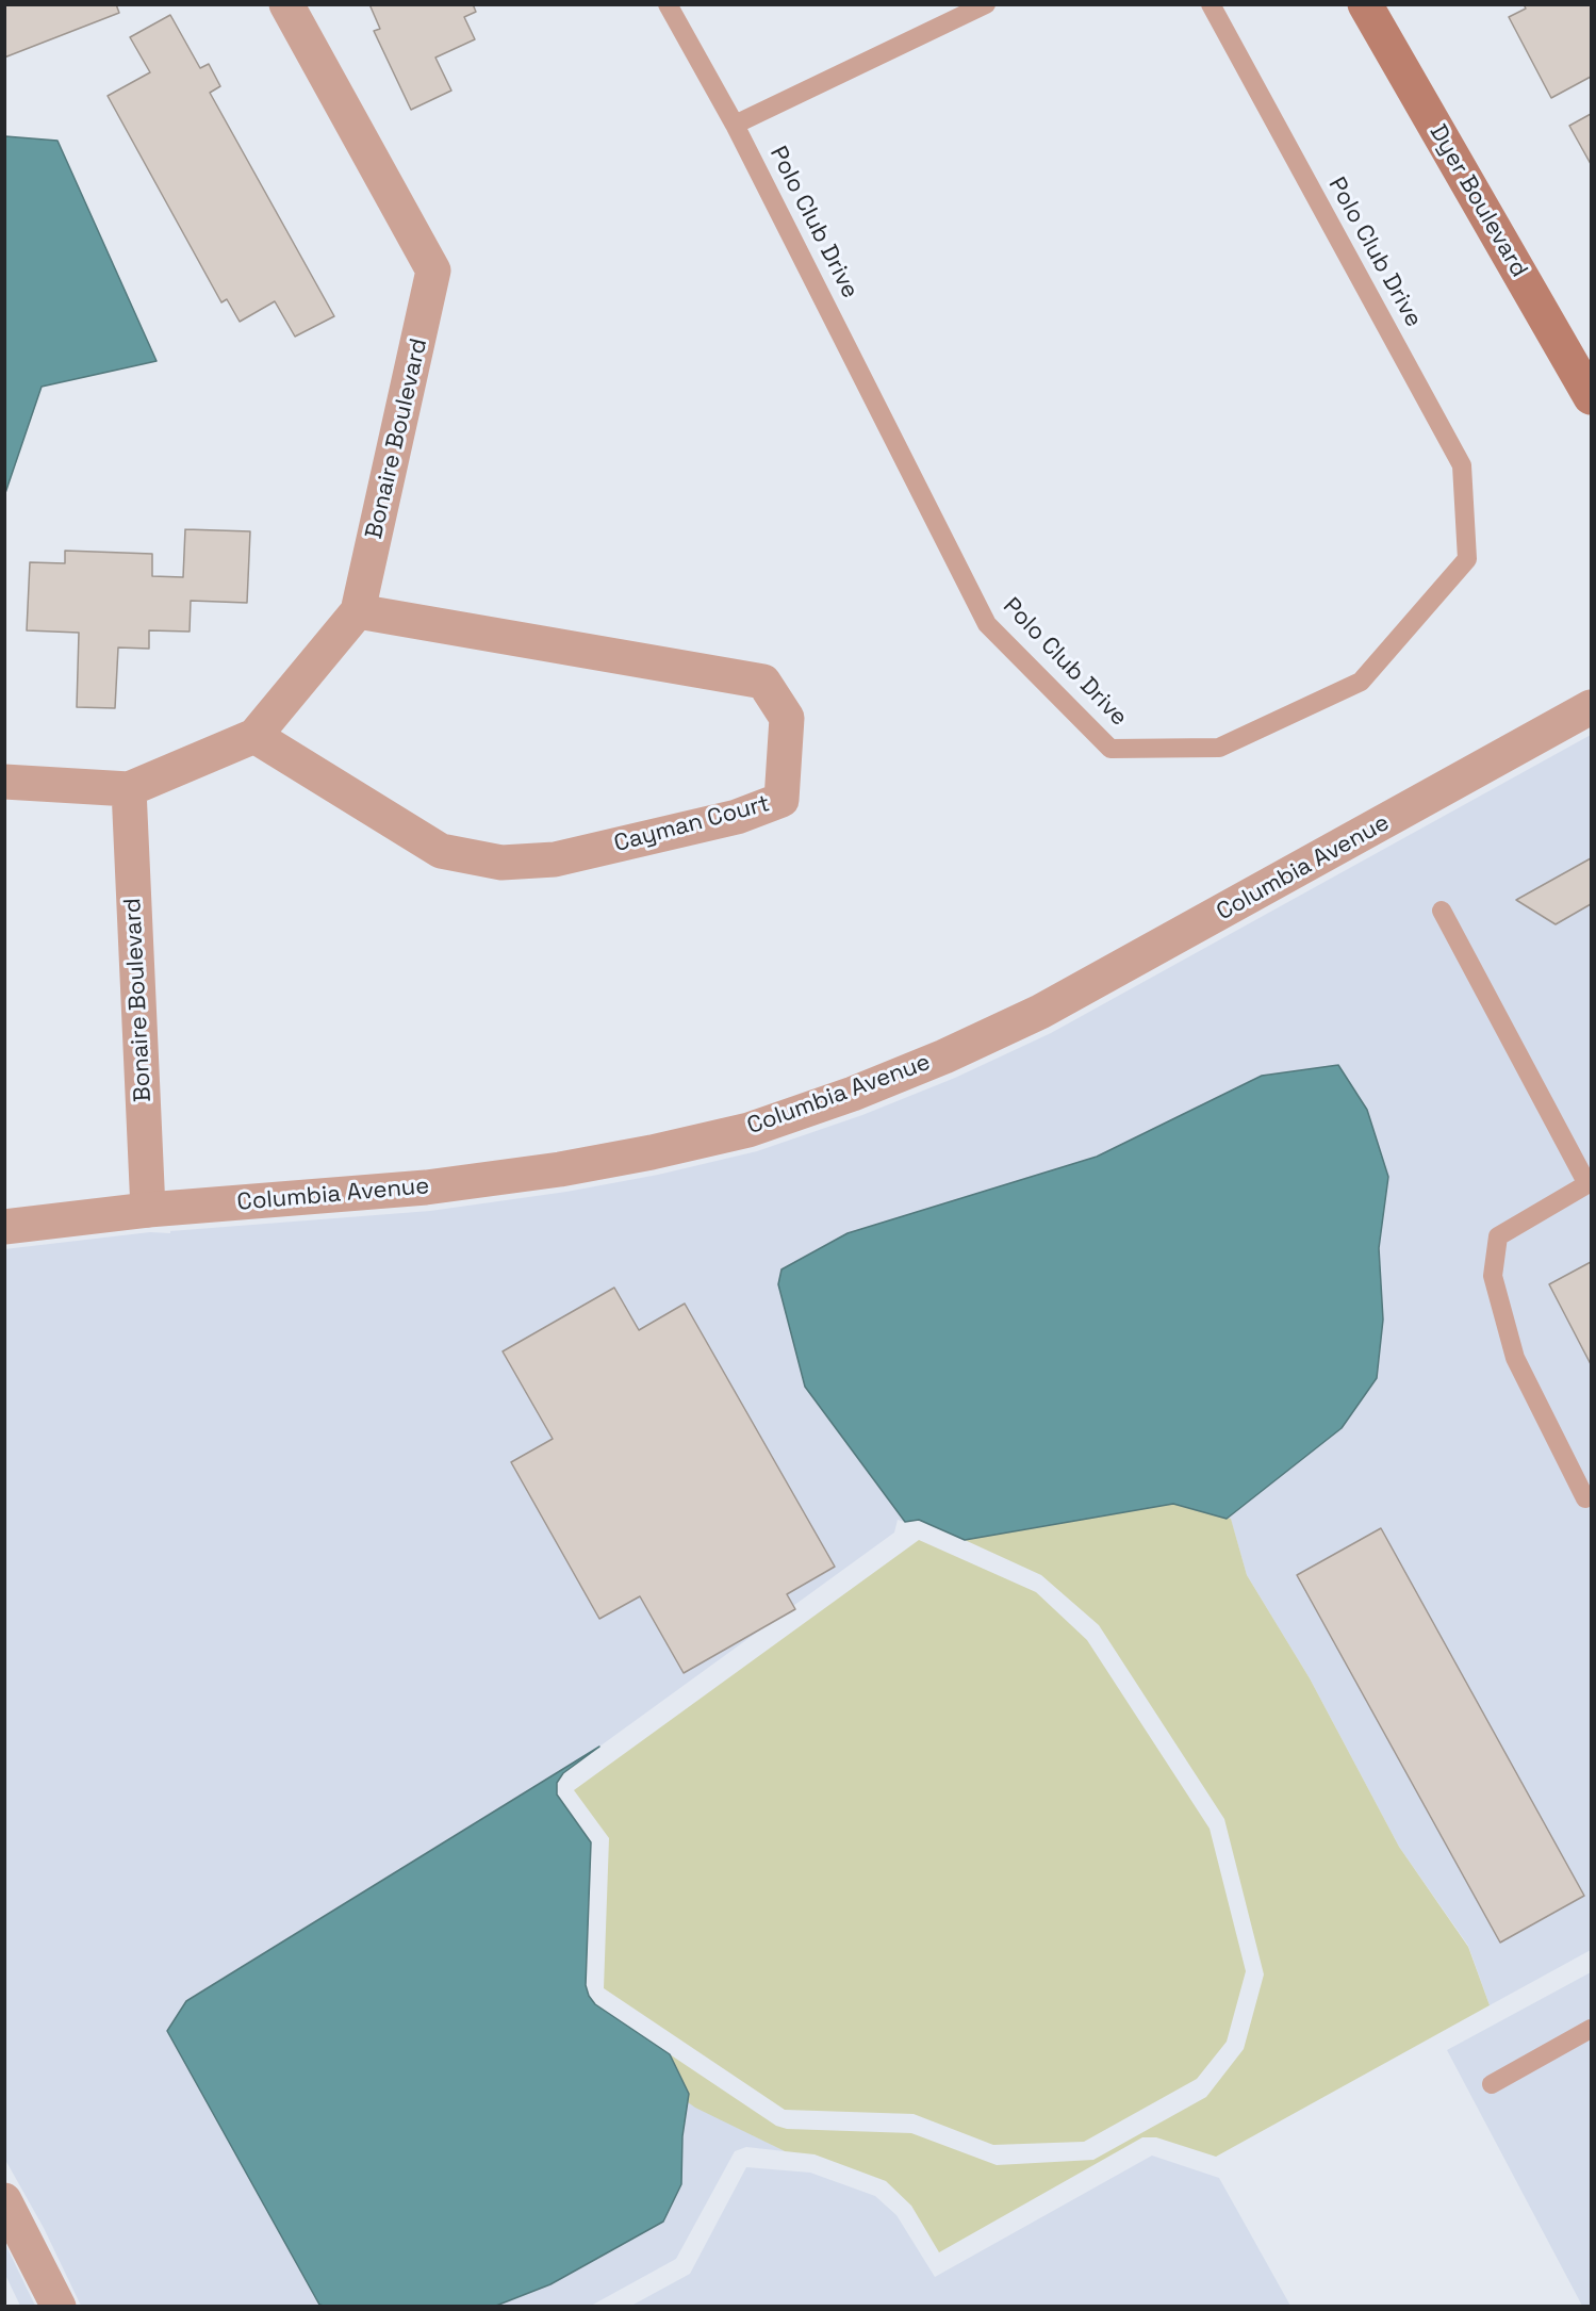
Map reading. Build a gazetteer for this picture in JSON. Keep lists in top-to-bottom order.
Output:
{
  "streets": {
    "main road": ["Dyer Boulevard"],
    "street": ["Bonaire Boulevard", "Cayman Court", "Columbia Avenue"],
    "lane": ["Polo Club Drive"]
  },
  "crossings": [
    ["Bonaire Boulevard", "Cayman Court"],
    ["Bonaire Boulevard", "Columbia Avenue"]
  ]
}
